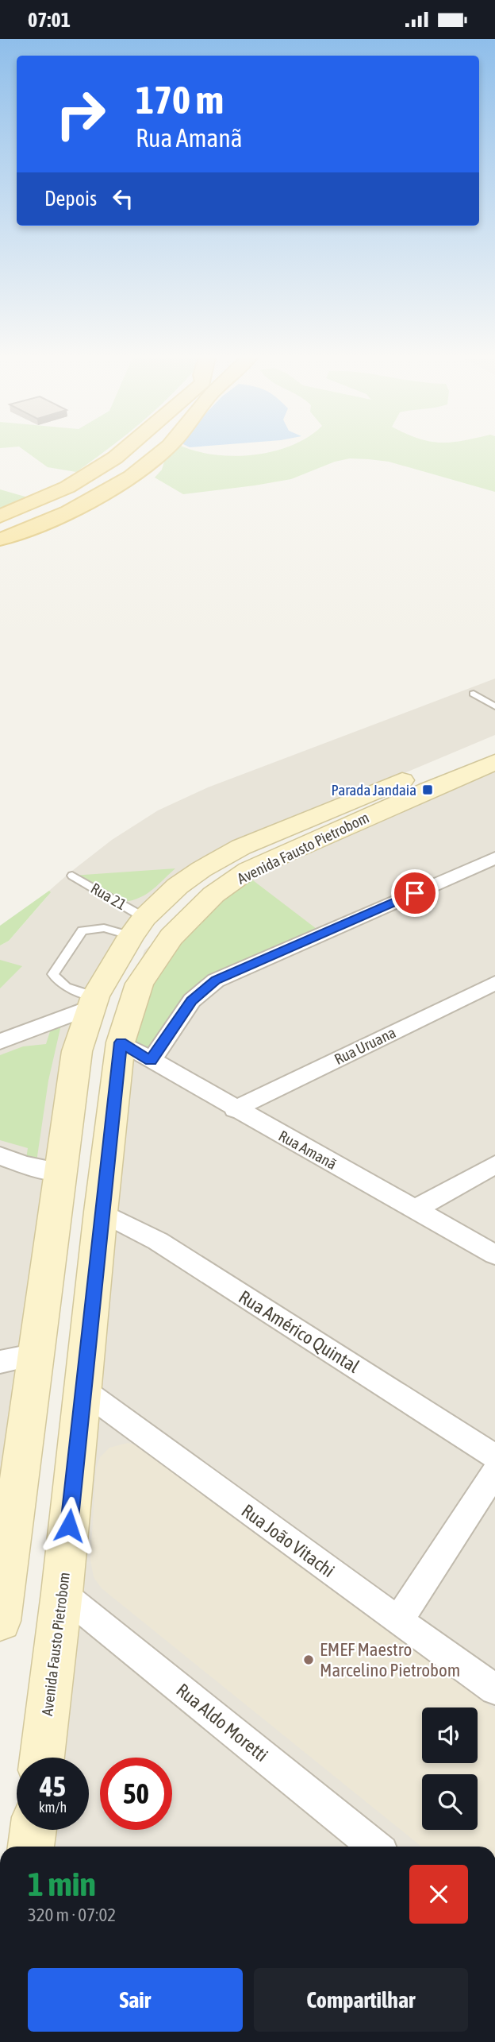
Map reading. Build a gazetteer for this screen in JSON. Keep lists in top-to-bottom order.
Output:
{
  "streets": {
    "main road": ["Avenida Fausto Pietrobom"],
    "street": [
      "Rua Uruana",
      "Rua Amanã",
      "Rua Américo Quintal",
      "Rua João Vitachi",
      "Rua Aldo Moretti"
    ],
    "lane": ["Rua 21"]
  },
  "crossings": [
    ["Avenida Fausto Pietrobom", "Rua 21"],
    ["Avenida Fausto Pietrobom", "Rua Amanã"],
    ["Avenida Fausto Pietrobom", "Rua Américo Quintal"],
    ["Avenida Fausto Pietrobom", "Rua João Vitachi"],
    ["Avenida Fausto Pietrobom", "Rua Aldo Moretti"],
    ["Rua Uruana", "Rua Amanã"]
  ],
  "places": {
    "transit": ["Parada Jandaia"],
    "other": ["EMEF Maestro Marcelino Pietrobom"]
  },
  "page": {
    "status": "07:01",
    "turn": ["170 m", "Rua Amanã"],
    "then": "Depois",
    "speed": "45 km/h",
    "limit": "50",
    "heading": ["1 min", "320 m · 07:02"],
    "buttons": ["Sair", "Compartilhar"]
  }
}
